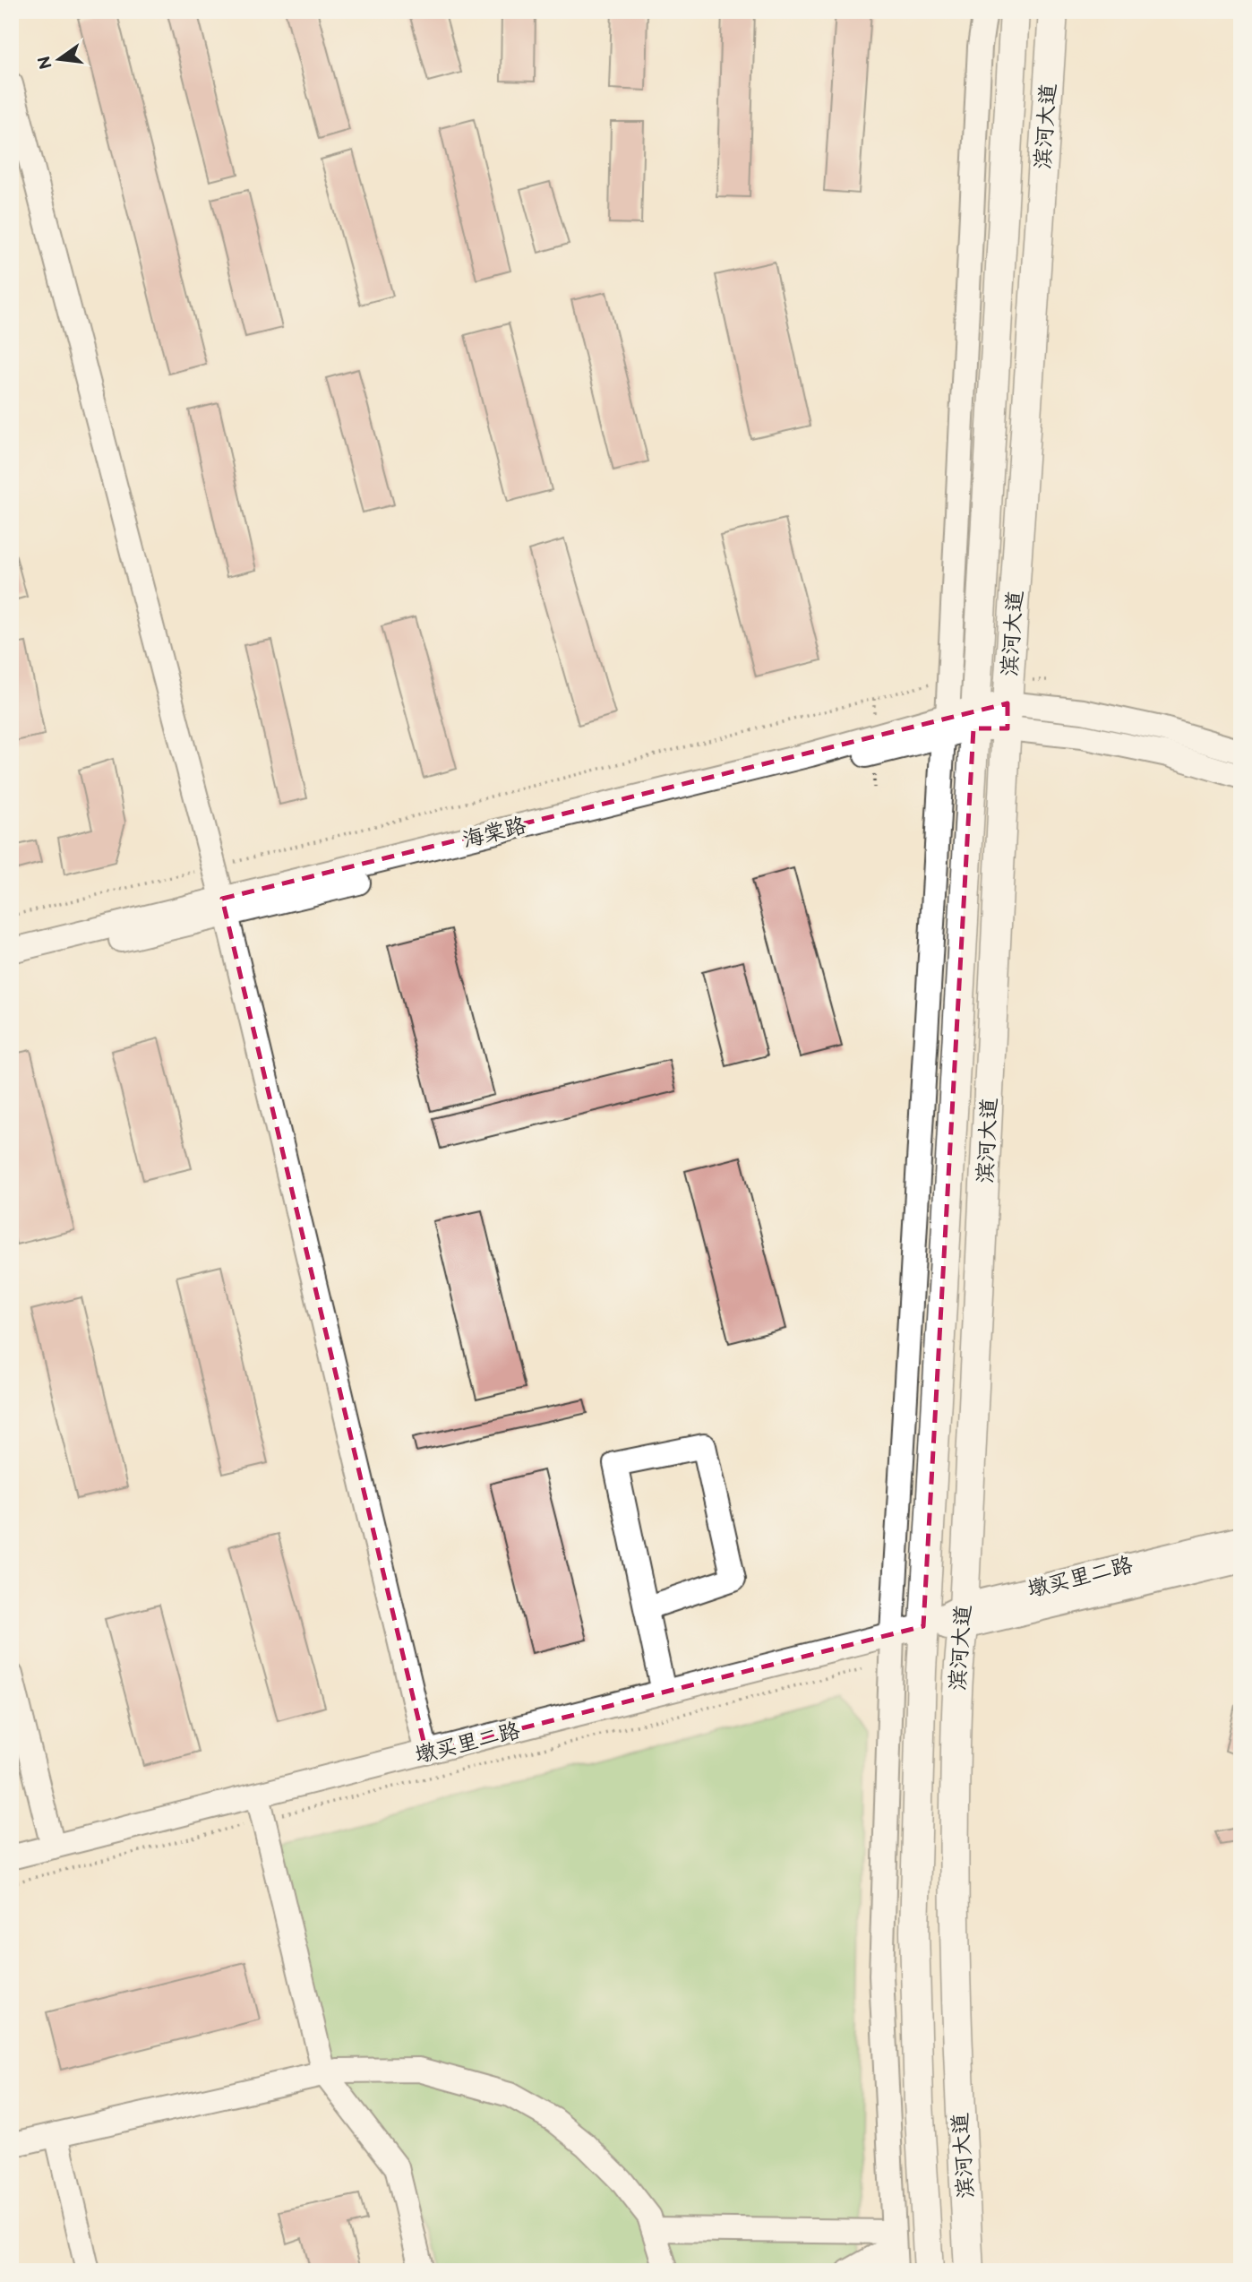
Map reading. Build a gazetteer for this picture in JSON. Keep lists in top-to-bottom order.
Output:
{
  "streets": {
    "main road": ["滨河大道"],
    "street": ["海棠路", "墩买里二路"]
  },
  "crossings": [
    ["滨河大道", "海棠路"],
    ["滨河大道", "墩买里二路"]
  ],
  "north": "left"
}
